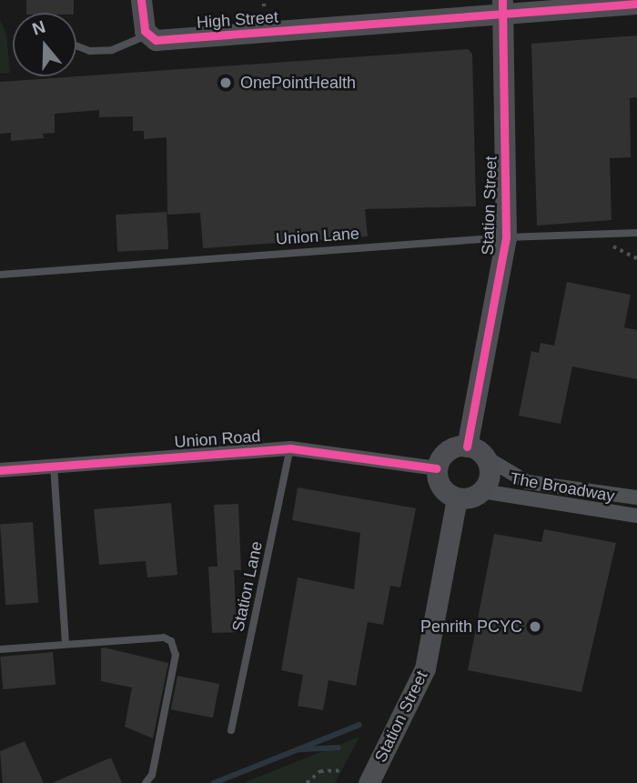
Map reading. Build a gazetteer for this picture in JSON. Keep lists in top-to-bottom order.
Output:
{
  "streets": {
    "street": [
      "High Street",
      "Station Street",
      "Union Road",
      "The Broadway"
    ],
    "lane": ["Union Lane", "Station Lane"]
  },
  "crossings": [
    ["High Street", "Station Street"],
    ["Station Street", "Union Lane"],
    ["Station Street", "Union Road"],
    ["Station Street", "The Broadway"],
    ["Union Road", "The Broadway"],
    ["Union Road", "Station Lane"]
  ],
  "places": ["OnePointHealth", "Penrith PCYC"],
  "north": "top"
}
